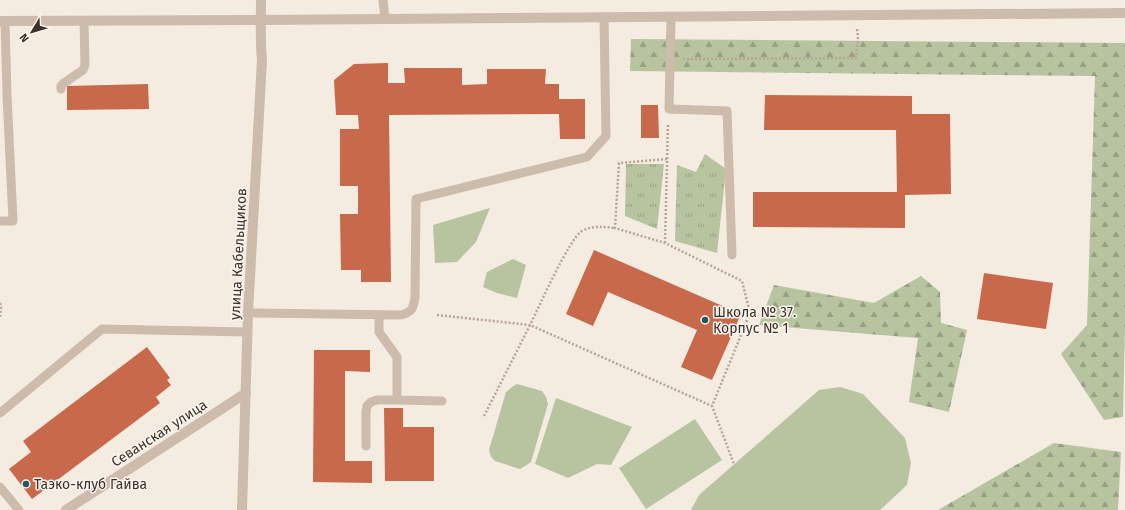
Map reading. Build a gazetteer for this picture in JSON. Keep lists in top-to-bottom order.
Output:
{
  "streets": {
    "street": ["улица Кабельщиков", "Севанская улица"]
  },
  "crossings": [
    ["улица Кабельщиков", "Севанская улица"]
  ],
  "places": ["Школа № 37. Корпус № 1", "Таэко-клуб Гайва"],
  "north": "bottom left"
}
